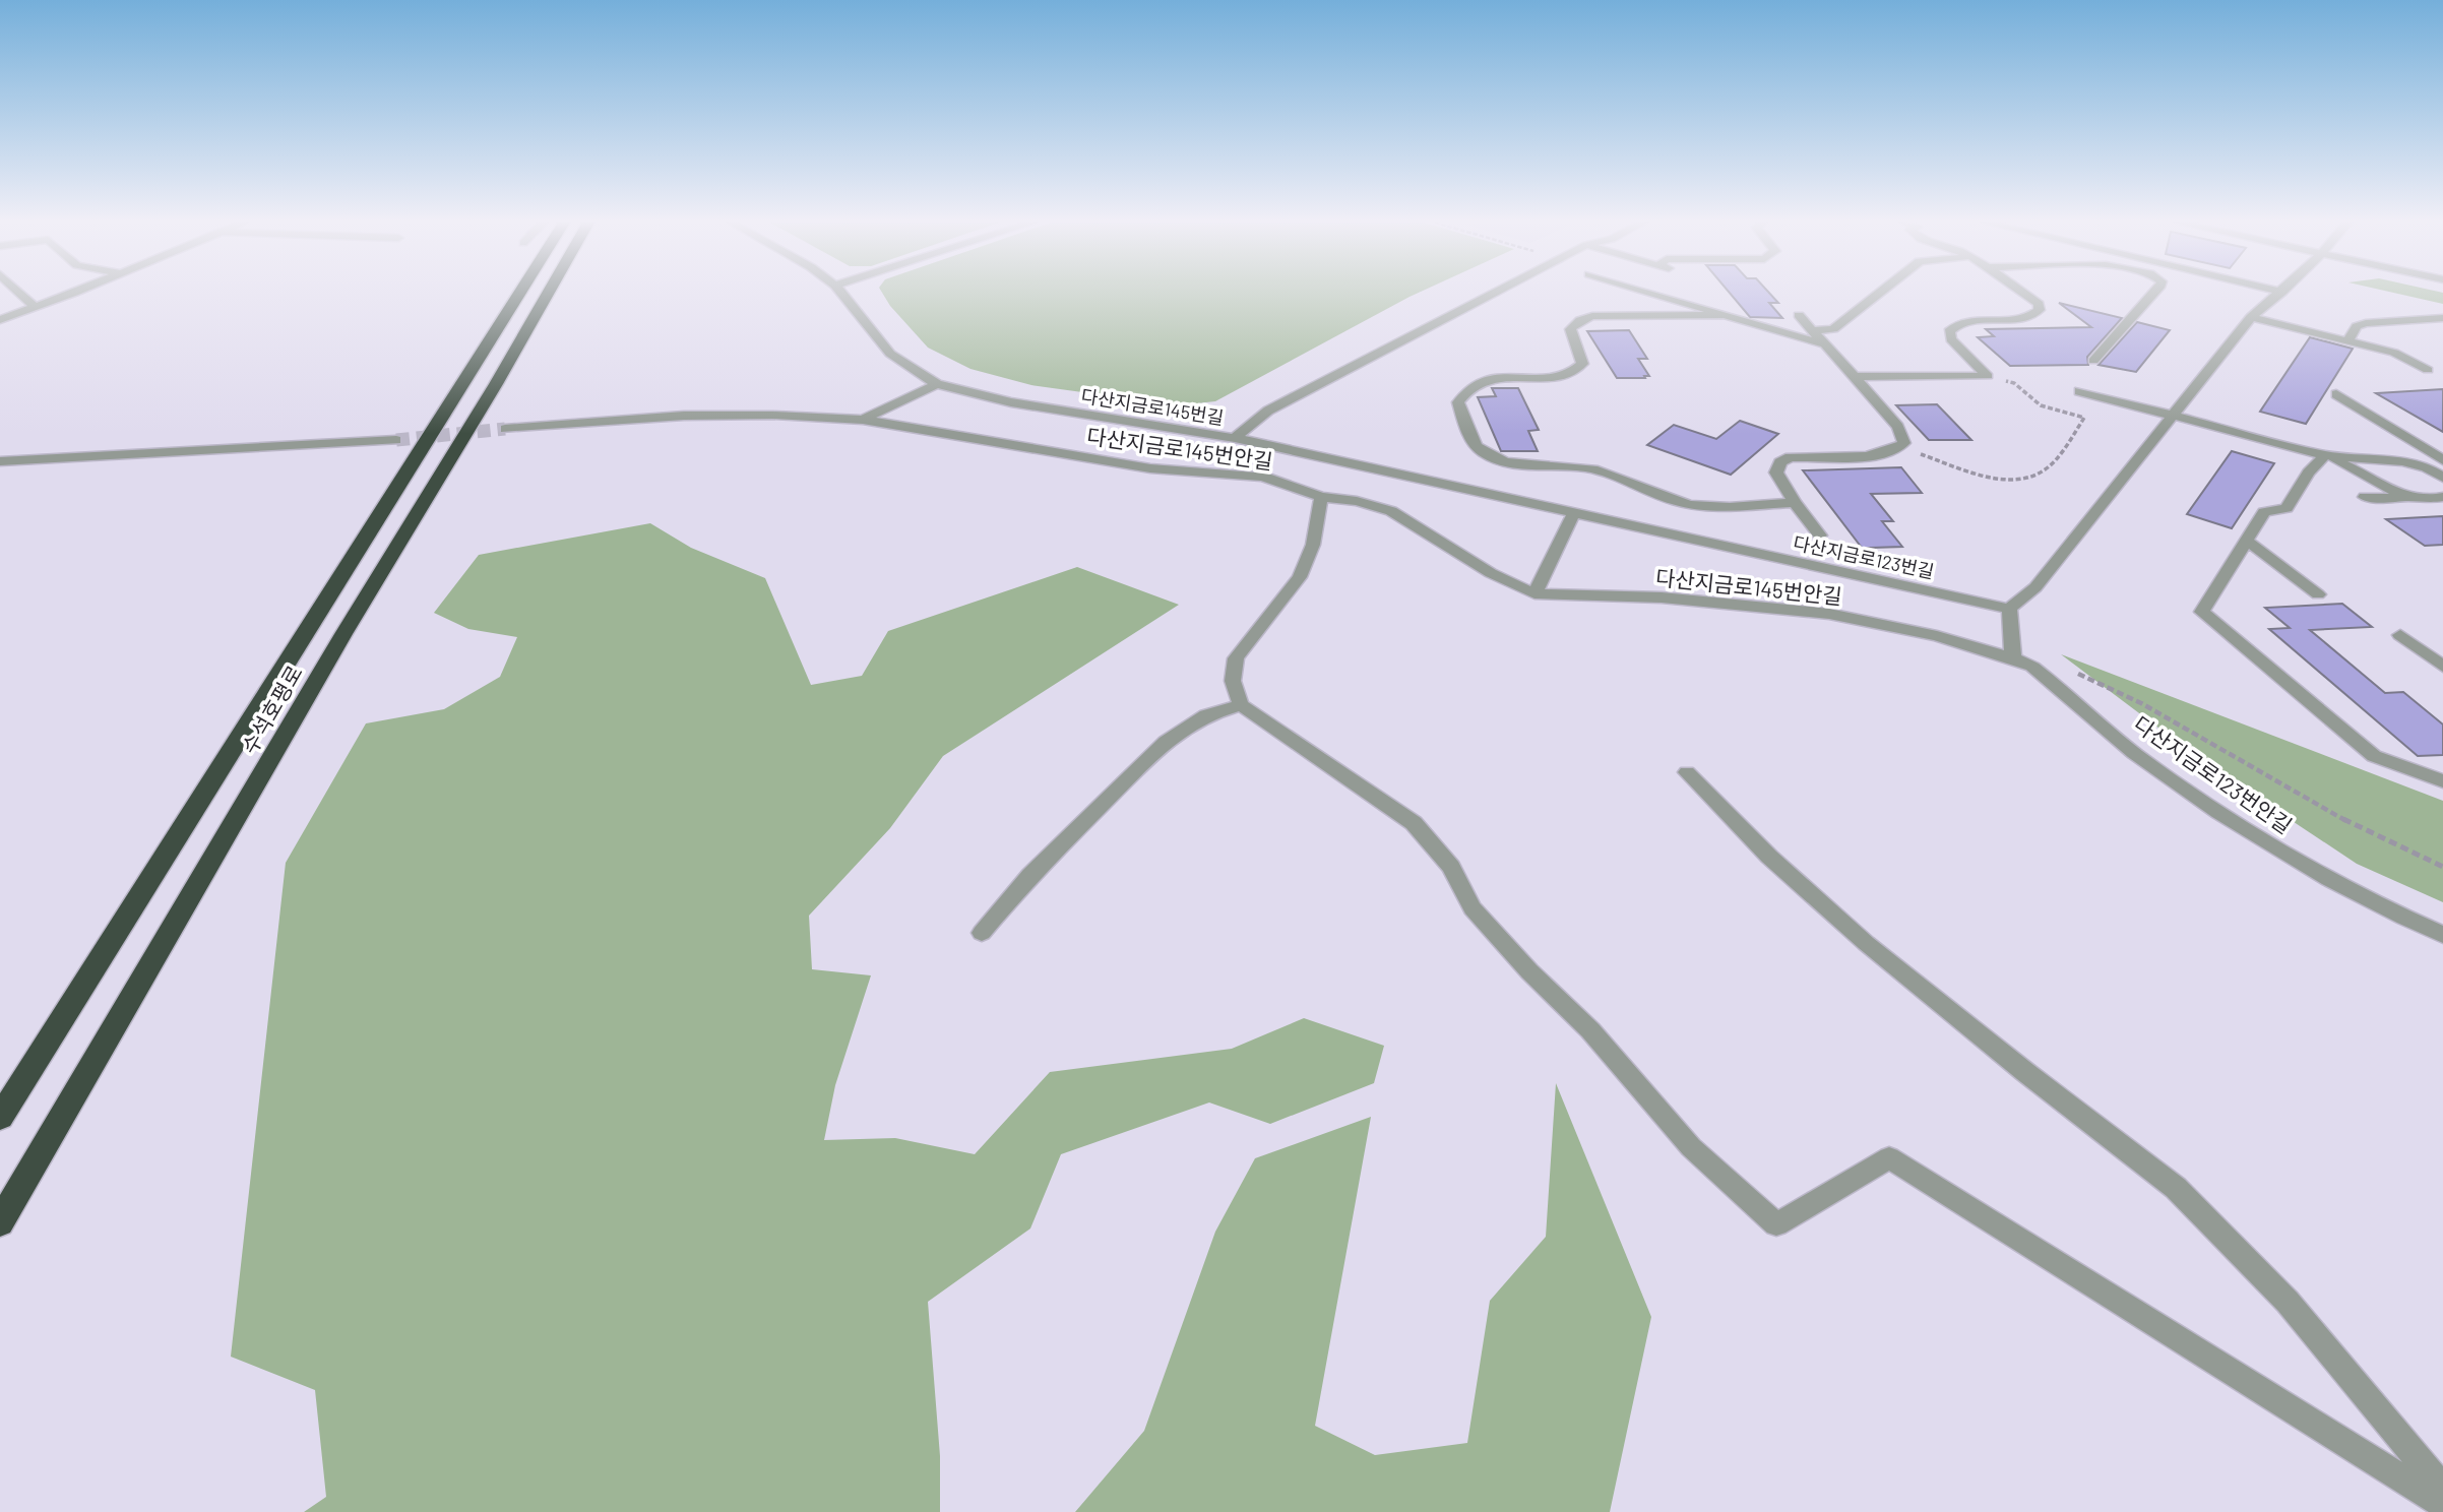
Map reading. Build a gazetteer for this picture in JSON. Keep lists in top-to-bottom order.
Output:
{
  "streets": {
    "highway": ["수석호평로"],
    "street": [
      "다산지금로145번길",
      "다산지금로145번안길",
      "다산지금로123번길",
      "다산지금로123번안길"
    ]
  },
  "crossings": [
    ["다산지금로145번길", "다산지금로123번길"],
    ["다산지금로145번안길", "다산지금로123번안길"]
  ]
}
